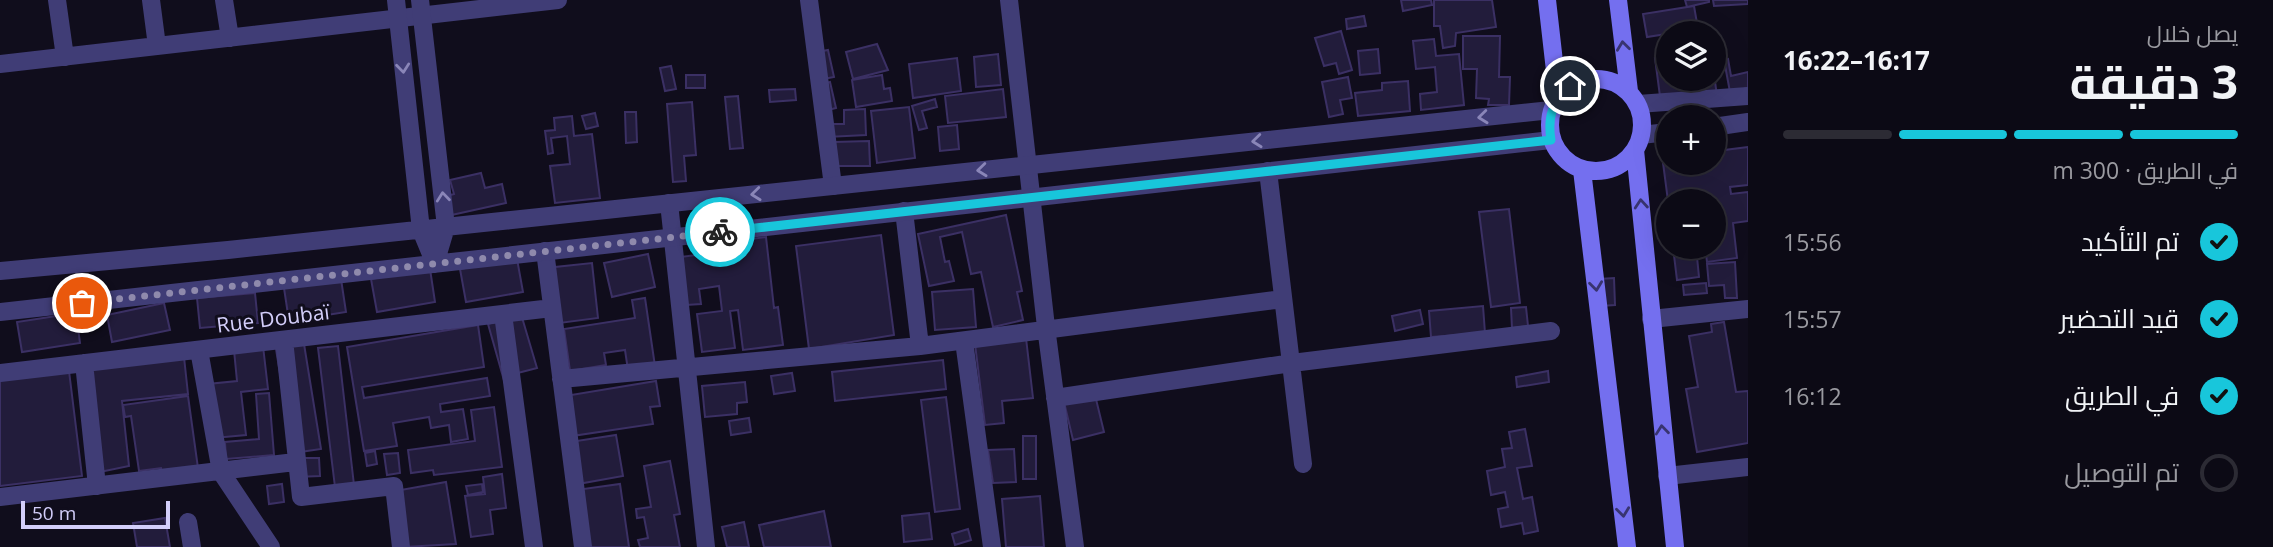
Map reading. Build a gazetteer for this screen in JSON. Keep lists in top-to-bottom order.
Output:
{
  "streets": {
    "street": ["Rue Doubaï"]
  },
  "scale_bar": "50 m",
  "page": {
    "heading": ["3 دقيقة", "يصل خلال", "16:17–16:22"],
    "map_buttons": ["+", "−"],
    "bar": "في الطريق · 300 m",
    "list": [
      ["تم التأكيد", "15:56"],
      ["قيد التحضير", "15:57"],
      ["في الطريق", "16:12"],
      "تم التوصيل"
    ],
    "scale": "50 m"
  }
}
